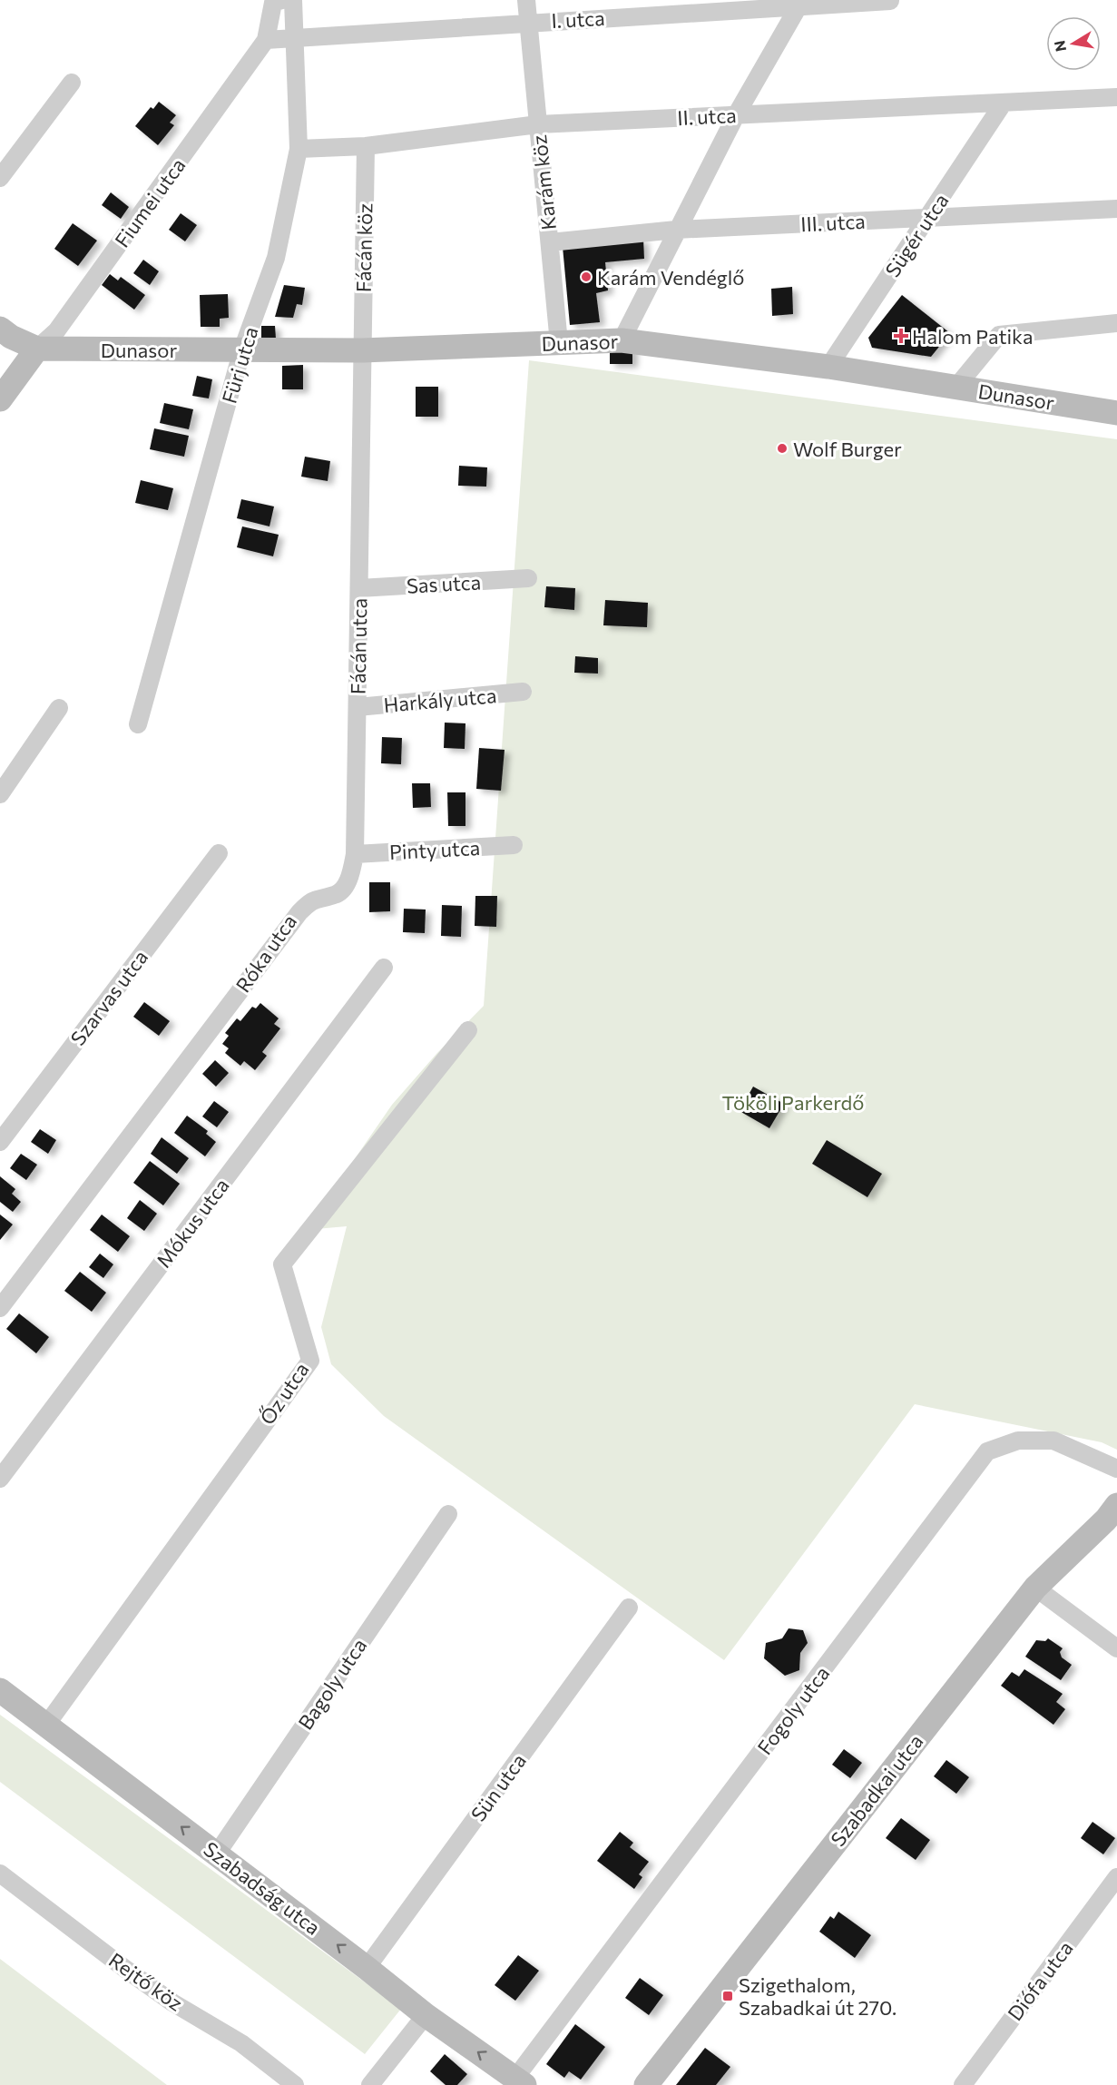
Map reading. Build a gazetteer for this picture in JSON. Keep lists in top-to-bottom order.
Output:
{
  "streets": {
    "street": [
      "I. utca",
      "II. utca",
      "Karám köz",
      "Fiumei utca",
      "III. utca",
      "Sügér utca",
      "Fácán köz",
      "Dunasor",
      "Fürj utca",
      "Sas utca",
      "Fácán utca",
      "Harkály utca",
      "Pinty utca",
      "Róka utca",
      "Szarvas utca",
      "Mókus utca",
      "Őz utca",
      "Bagoly utca",
      "Fogoly utca",
      "Sün utca",
      "Szabadkai utca",
      "Szabadság utca",
      "Diófa utca",
      "Rejtő köz"
    ]
  },
  "crossings": [
    ["I. utca", "Karám köz"],
    ["I. utca", "Fiumei utca"],
    ["I. utca", "Fürj utca"],
    ["II. utca", "Karám köz"],
    ["II. utca", "Sügér utca"],
    ["II. utca", "Fácán köz"],
    ["II. utca", "Fürj utca"],
    ["Karám köz", "III. utca"],
    ["Karám köz", "Dunasor"],
    ["Fiumei utca", "Dunasor"],
    ["III. utca", "Sügér utca"],
    ["Sügér utca", "Dunasor"],
    ["Fácán köz", "Dunasor"],
    ["Fácán köz", "Fácán utca"],
    ["Dunasor", "Fürj utca"],
    ["Dunasor", "Fácán utca"],
    ["Sas utca", "Fácán utca"],
    ["Fácán utca", "Harkály utca"],
    ["Fácán utca", "Pinty utca"],
    ["Fácán utca", "Róka utca"],
    ["Őz utca", "Szabadság utca"],
    ["Bagoly utca", "Szabadság utca"],
    ["Fogoly utca", "Szabadság utca"],
    ["Sün utca", "Szabadság utca"]
  ],
  "one_way": ["Szabadság utca"],
  "parks": ["Tököli Parkerdő"],
  "places": {
    "other": ["Karám Vendéglő", "Wolf Burger"],
    "health": ["Halom Patika"],
    "transit": ["Szigethalom, Szabadkai út 270."]
  },
  "north": "left"
}
